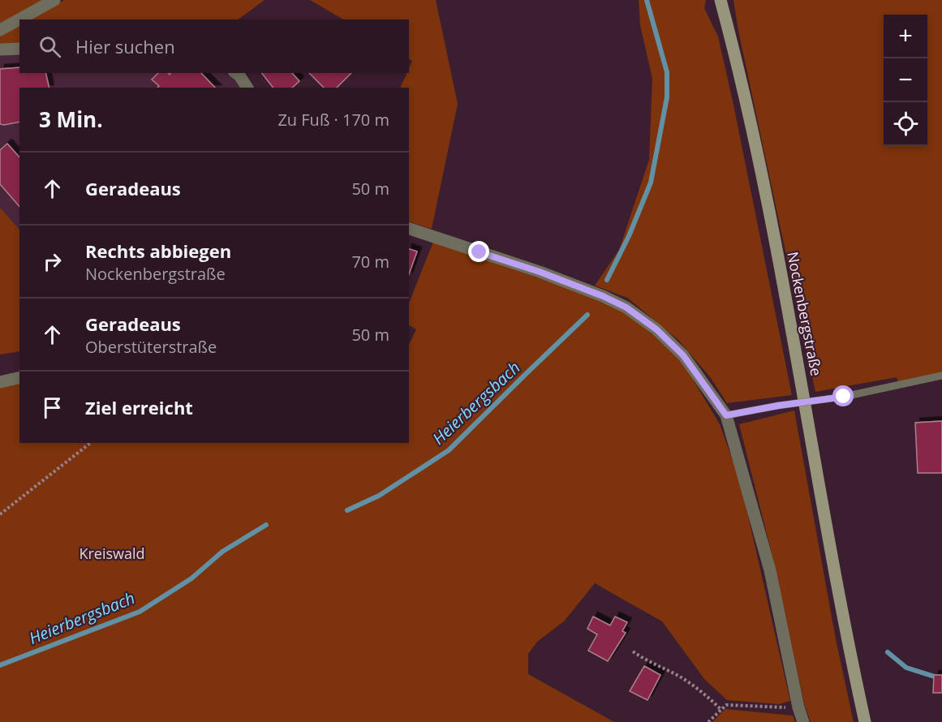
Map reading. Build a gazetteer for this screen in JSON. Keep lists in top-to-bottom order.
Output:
{
  "streets": {
    "main road": ["Nockenbergstraße"]
  },
  "water": ["Heierbergsbach"],
  "parks": ["Kreiswald"],
  "page": {
    "map_buttons": ["+", "−"],
    "search": "Hier suchen",
    "heading": ["3 Min.", "Zu Fuß · 170 m"],
    "list": [
      ["Geradeaus", "50 m"],
      ["Rechts abbiegen", "Nockenbergstraße", "70 m"],
      ["Geradeaus", "Oberstüterstraße", "50 m"],
      "Ziel erreicht"
    ]
  }
}
